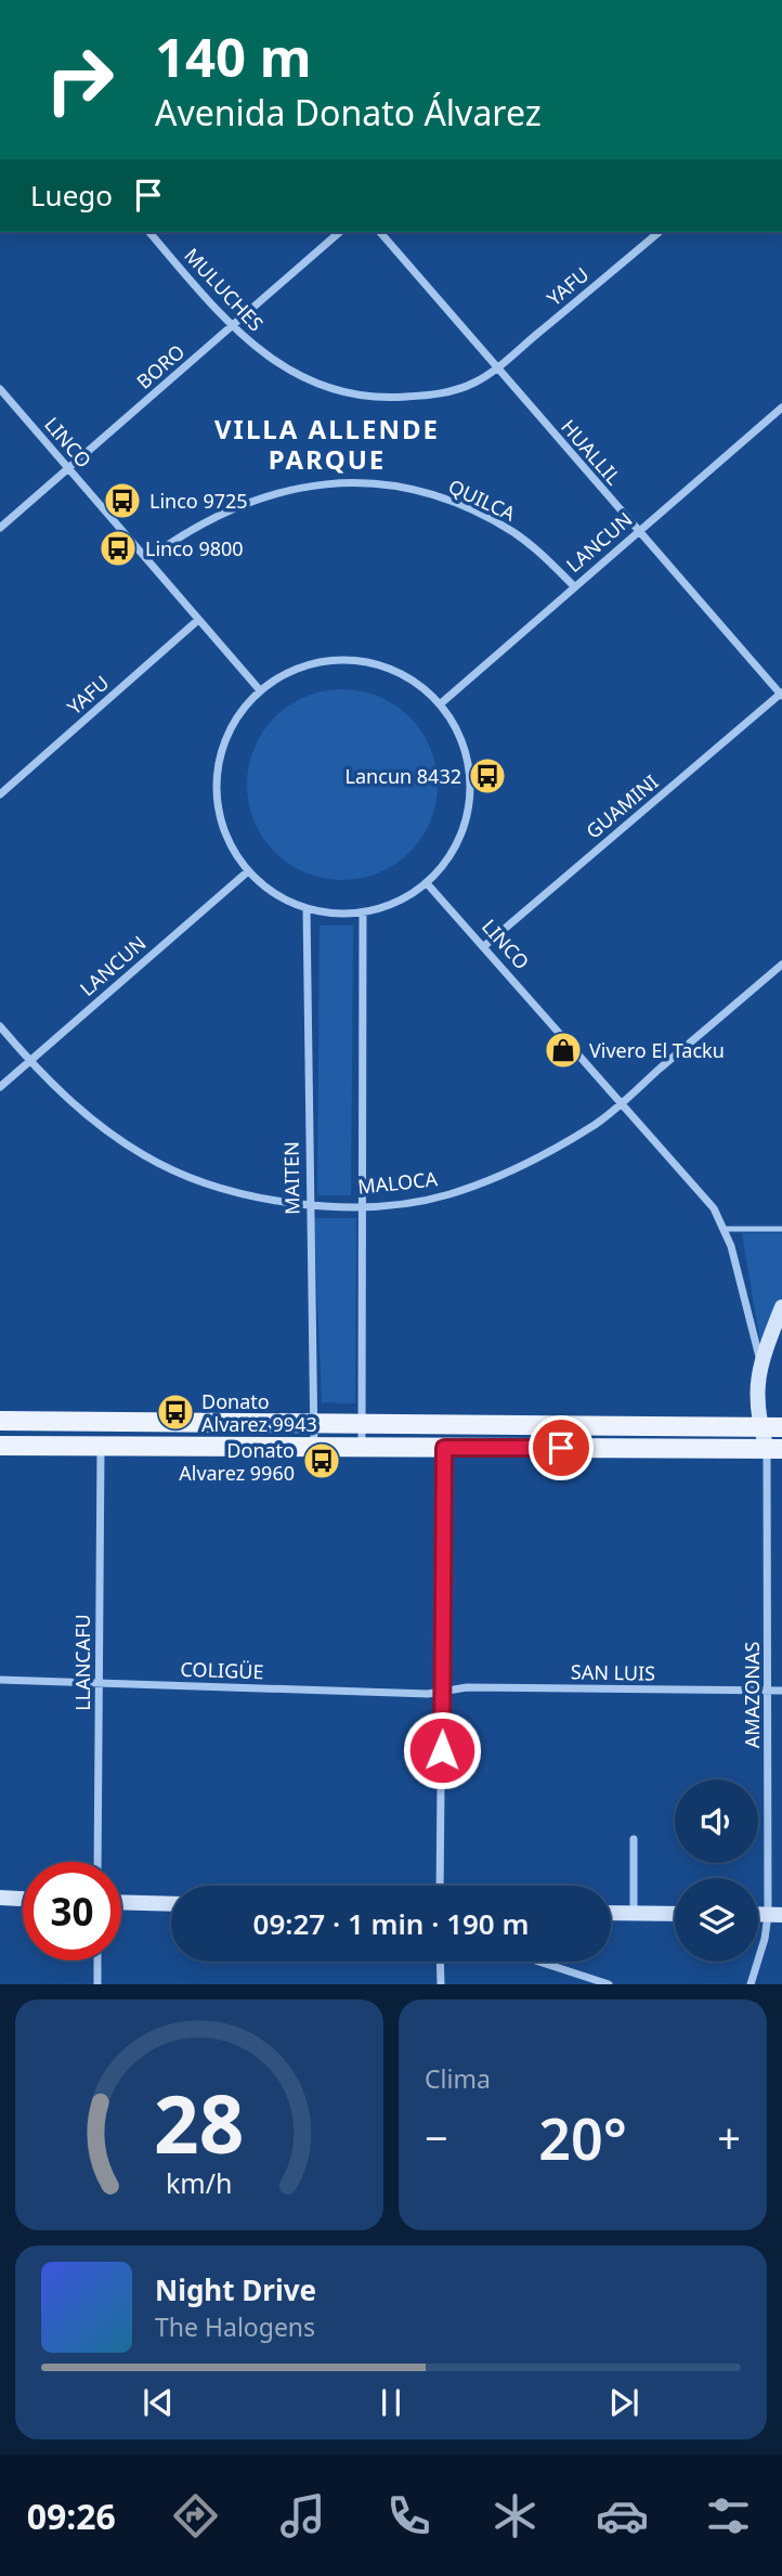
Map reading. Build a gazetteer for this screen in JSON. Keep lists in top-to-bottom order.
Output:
{
  "streets": {
    "street": [
      "YAFU",
      "MULUCHES",
      "BORO",
      "LINCO",
      "HUALLIL",
      "QUILCA",
      "LANCUN",
      "GUAMINI",
      "MAITEN",
      "MALOCA",
      "LLANCAFU",
      "COLIGÜE",
      "SAN LUIS",
      "AMAZONAS"
    ]
  },
  "crossings": [
    ["YAFU", "MULUCHES"],
    ["YAFU", "LINCO"],
    ["YAFU", "HUALLIL"],
    ["MULUCHES", "BORO"],
    ["MULUCHES", "HUALLIL"],
    ["BORO", "LINCO"],
    ["LINCO", "QUILCA"],
    ["LINCO", "LANCUN"],
    ["LINCO", "GUAMINI"],
    ["LINCO", "MAITEN"],
    ["LINCO", "MALOCA"],
    ["HUALLIL", "LANCUN"],
    ["HUALLIL", "GUAMINI"],
    ["QUILCA", "LANCUN"],
    ["LANCUN", "MAITEN"],
    ["LANCUN", "MALOCA"],
    ["MAITEN", "MALOCA"],
    ["LLANCAFU", "COLIGÜE"],
    ["COLIGÜE", "SAN LUIS"],
    ["SAN LUIS", "AMAZONAS"]
  ],
  "districts": ["VILLA ALLENDE PARQUE"],
  "places": {
    "bus stop": [
      "Linco 9725",
      "Linco 9800",
      "Lancun 8432",
      "Donato Alvarez 9943",
      "Donato Alvarez 9960"
    ],
    "shop": ["Vivero El Tacku"]
  },
  "page": {
    "turn": ["140 m", "Avenida Donato Álvarez"],
    "then": "Luego",
    "limit": "30",
    "trip": "09:27 · 1 min · 190 m",
    "tile": "Clima",
    "heat": ["−", "20°", "+"],
    "song": ["Night Drive", "The Halogens"],
    "tabs": "09:26",
    "gauge": ["28", "km/h"]
  }
}
